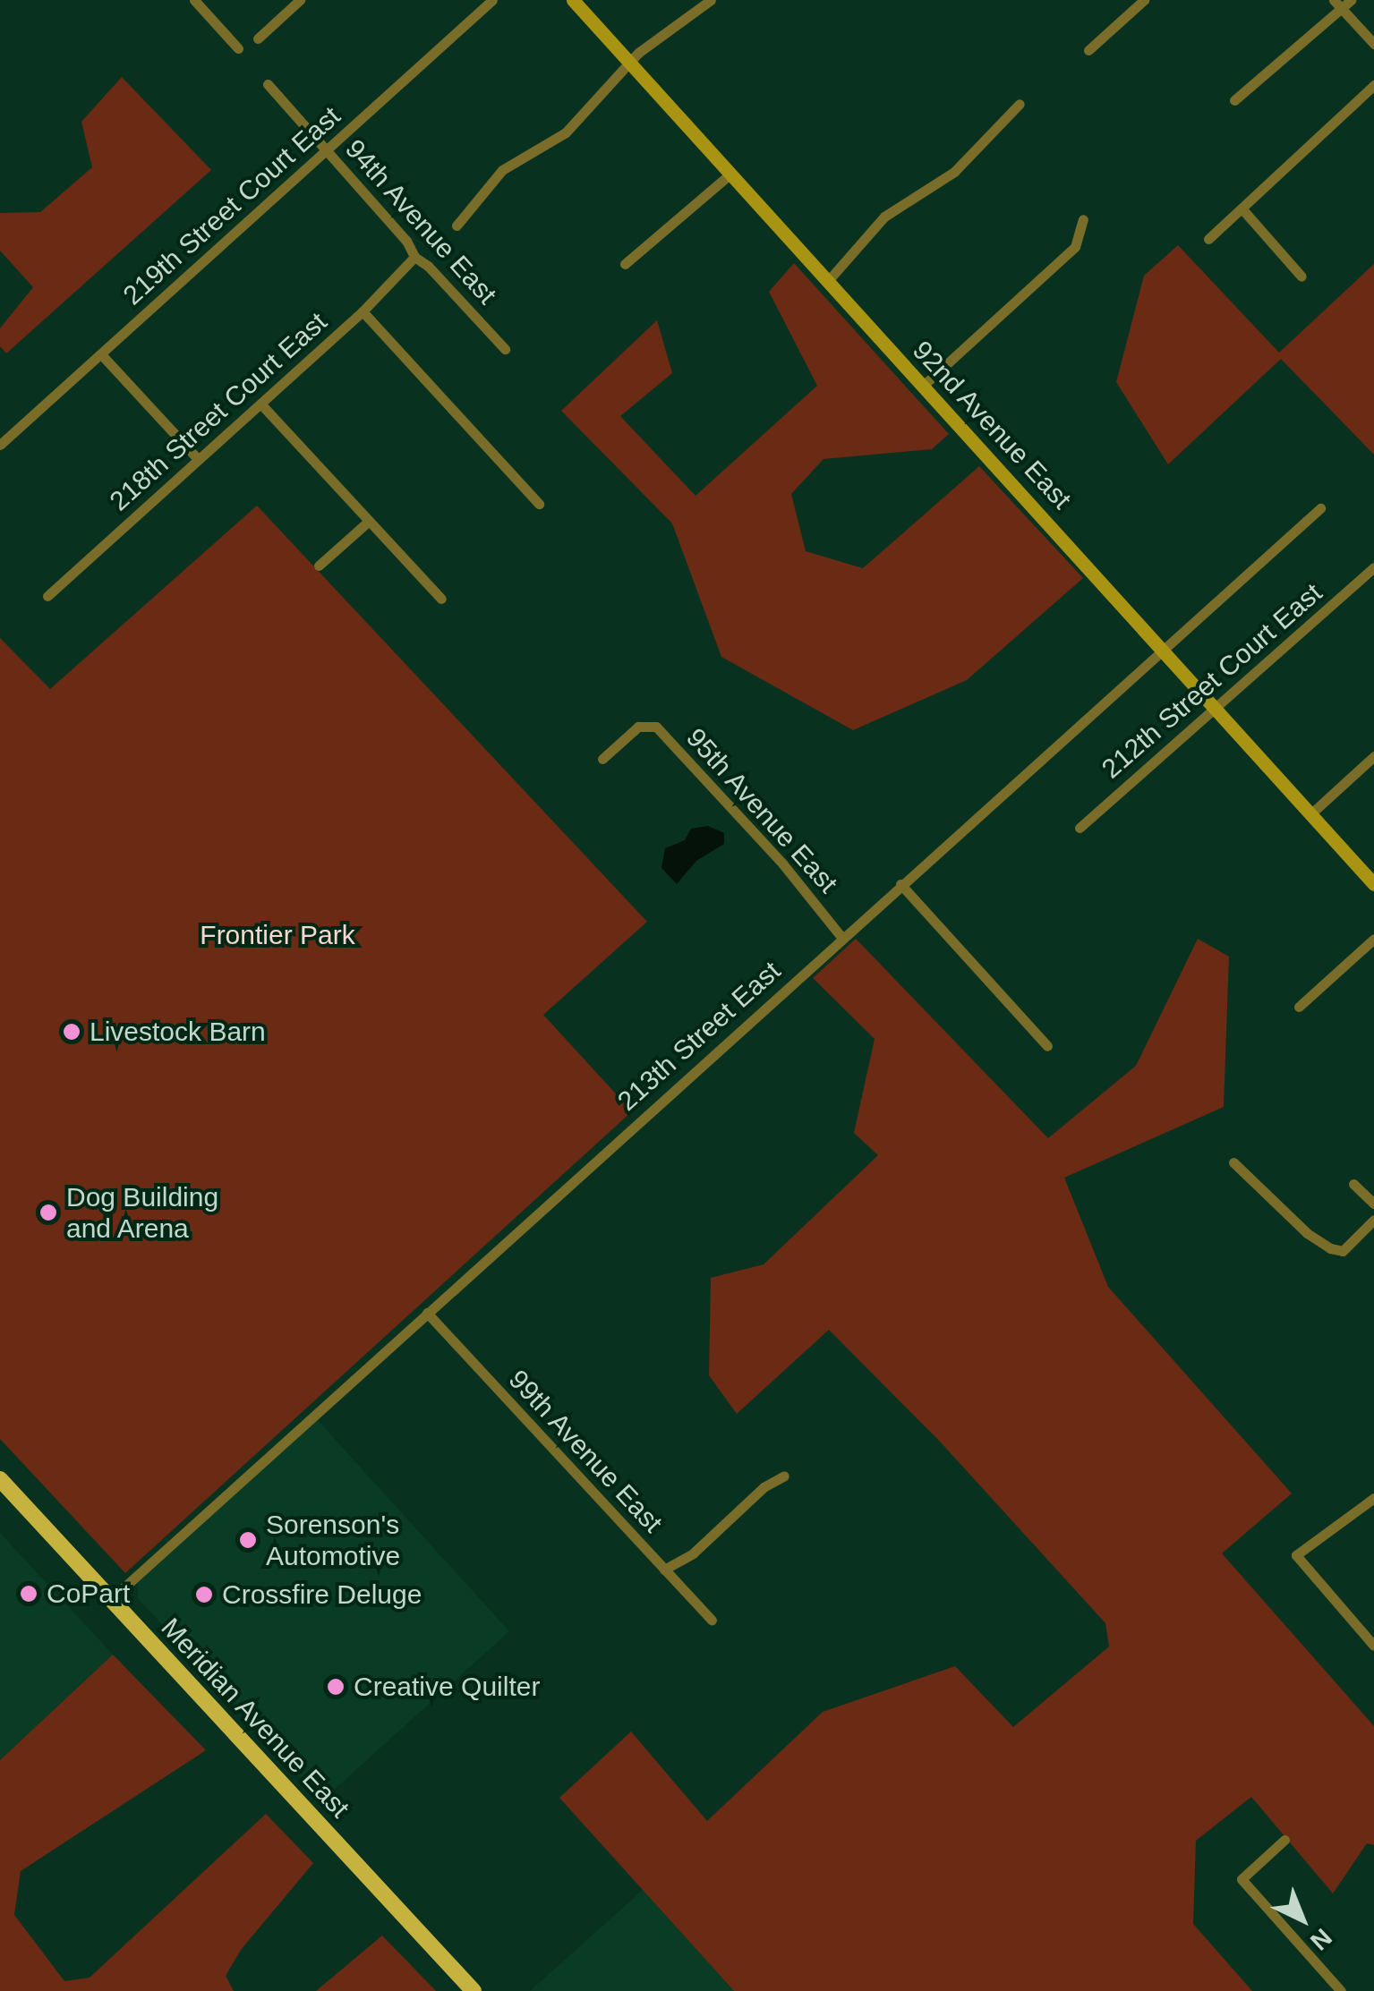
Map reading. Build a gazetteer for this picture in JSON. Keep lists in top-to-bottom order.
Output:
{
  "streets": {
    "main road": ["Meridian Avenue East"],
    "street": [
      "219th Street Court East",
      "94th Avenue East",
      "218th Street Court East",
      "92nd Avenue East",
      "212th Street Court East",
      "95th Avenue East",
      "213th Street East",
      "99th Avenue East"
    ]
  },
  "crossings": [
    ["219th Street Court East", "94th Avenue East"],
    ["94th Avenue East", "218th Street Court East"],
    ["92nd Avenue East", "212th Street Court East"],
    ["92nd Avenue East", "213th Street East"],
    ["95th Avenue East", "213th Street East"],
    ["213th Street East", "99th Avenue East"],
    ["213th Street East", "Meridian Avenue East"]
  ],
  "parks": ["Frontier Park"],
  "places": [
    "Livestock Barn",
    "Dog Building and Arena",
    "Sorenson's Automotive",
    "CoPart",
    "Crossfire Deluge",
    "Creative Quilter"
  ],
  "north": "bottom right"
}
